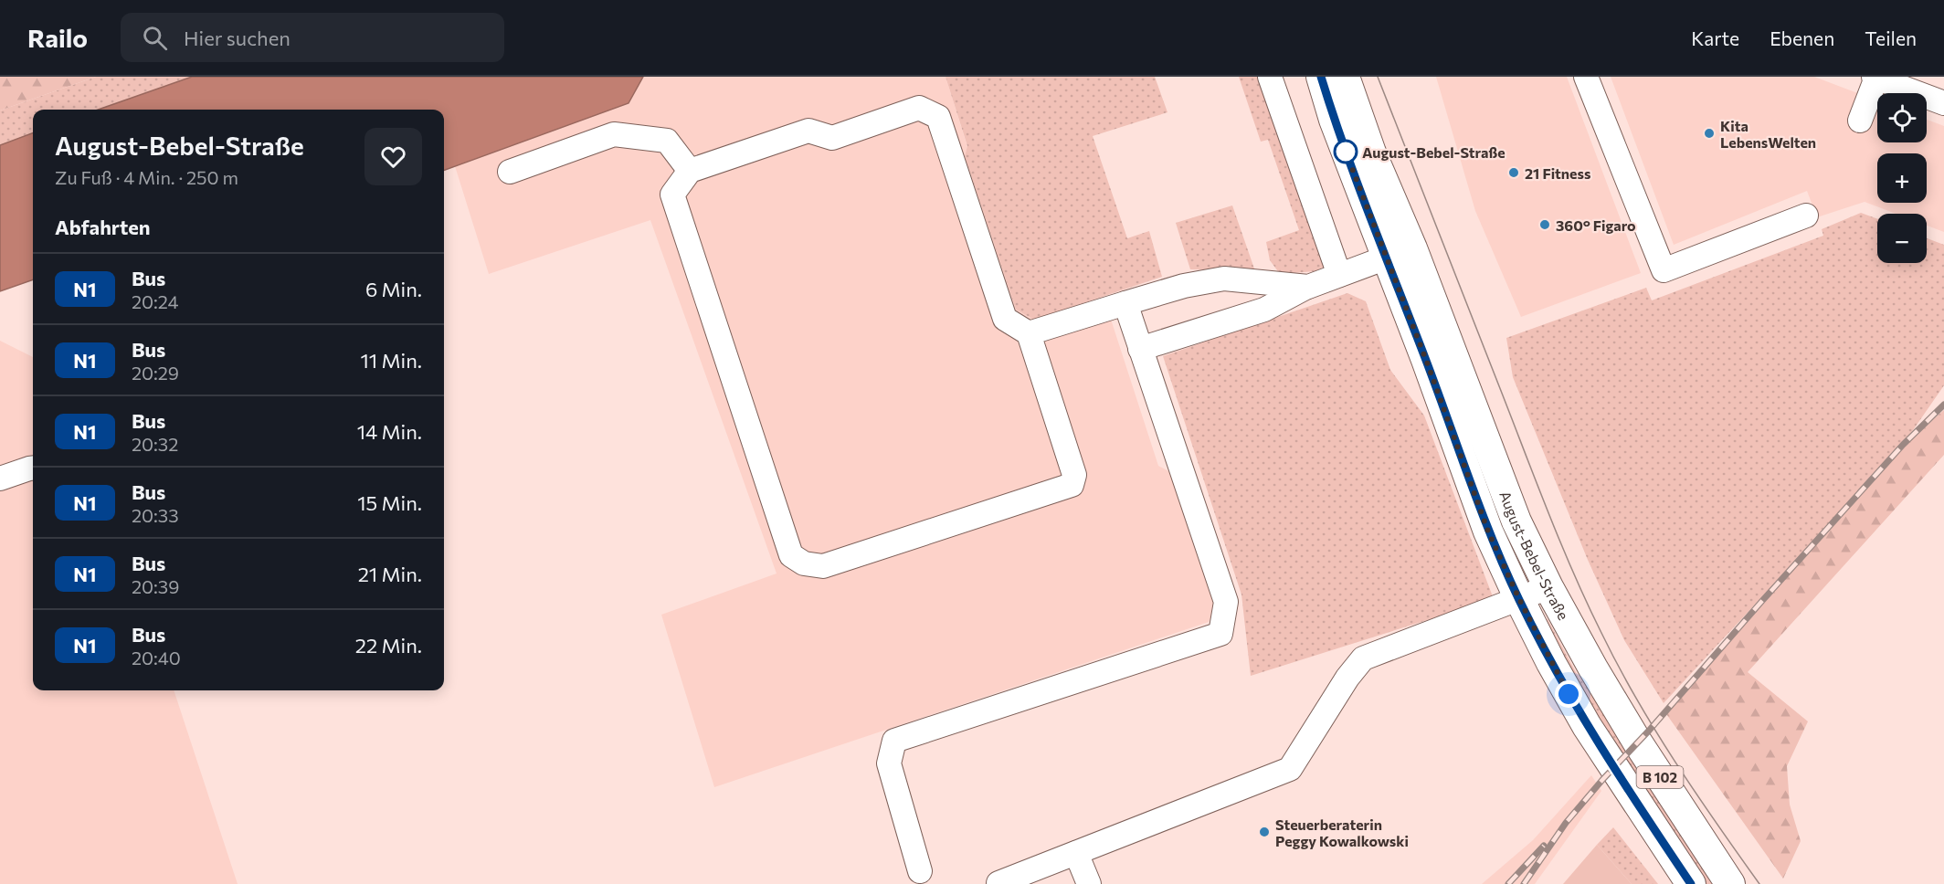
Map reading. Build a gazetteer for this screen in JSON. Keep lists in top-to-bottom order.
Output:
{
  "streets": {
    "main road": ["August-Bebel-Straße", "B 102"]
  },
  "places": [
    "Kita LebensWelten",
    "August-Bebel-Straße",
    "21 Fitness",
    "360° Figaro",
    "Steuerberaterin Peggy Kowalkowski"
  ],
  "lines": ["bus line N1"],
  "page": {
    "header": "Railo",
    "search": "Hier suchen",
    "nav": ["Karte", "Ebenen", "Teilen"],
    "map_buttons": ["+", "−"],
    "heading": [
      ["August-Bebel-Straße", "Zu Fuß · 4 Min. · 250 m"],
      "Abfahrten"
    ],
    "list": [
      {
        "mark": "N1",
        "name": "Bus",
        "note": "20:24",
        "value": "6 Min."
      },
      {
        "mark": "N1",
        "name": "Bus",
        "note": "20:29",
        "value": "11 Min."
      },
      {
        "mark": "N1",
        "name": "Bus",
        "note": "20:32",
        "value": "14 Min."
      },
      {
        "mark": "N1",
        "name": "Bus",
        "note": "20:33",
        "value": "15 Min."
      },
      {
        "mark": "N1",
        "name": "Bus",
        "note": "20:39",
        "value": "21 Min."
      },
      {
        "mark": "N1",
        "name": "Bus",
        "note": "20:40",
        "value": "22 Min."
      }
    ]
  }
}
